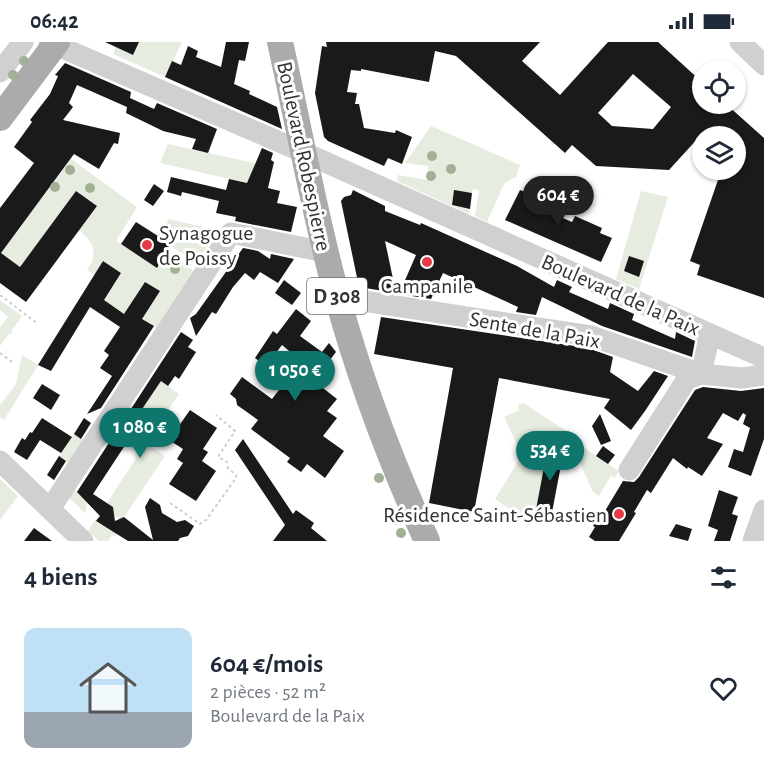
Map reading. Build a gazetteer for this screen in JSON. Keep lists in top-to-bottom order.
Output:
{
  "streets": {
    "main road": ["Boulevard Robespierre", "D 308"],
    "street": ["Boulevard de la Paix", "Sente de la Paix"]
  },
  "crossings": [
    ["Boulevard Robespierre", "Boulevard de la Paix"],
    ["Boulevard Robespierre", "Sente de la Paix"]
  ],
  "places": ["Synagogue de Poissy", "Campanile", "Résidence Saint-Sébastien"],
  "page": {
    "status": "06:42",
    "price": [
      "604 €",
      "1 050 €",
      "1 080 €",
      "534 €"
    ],
    "heading": "4 biens",
    "list": [
      {
        "name": "604 €/mois",
        "note": "2 pièces · 52 m² · Boulevard de la Paix"
      }
    ]
  }
}
